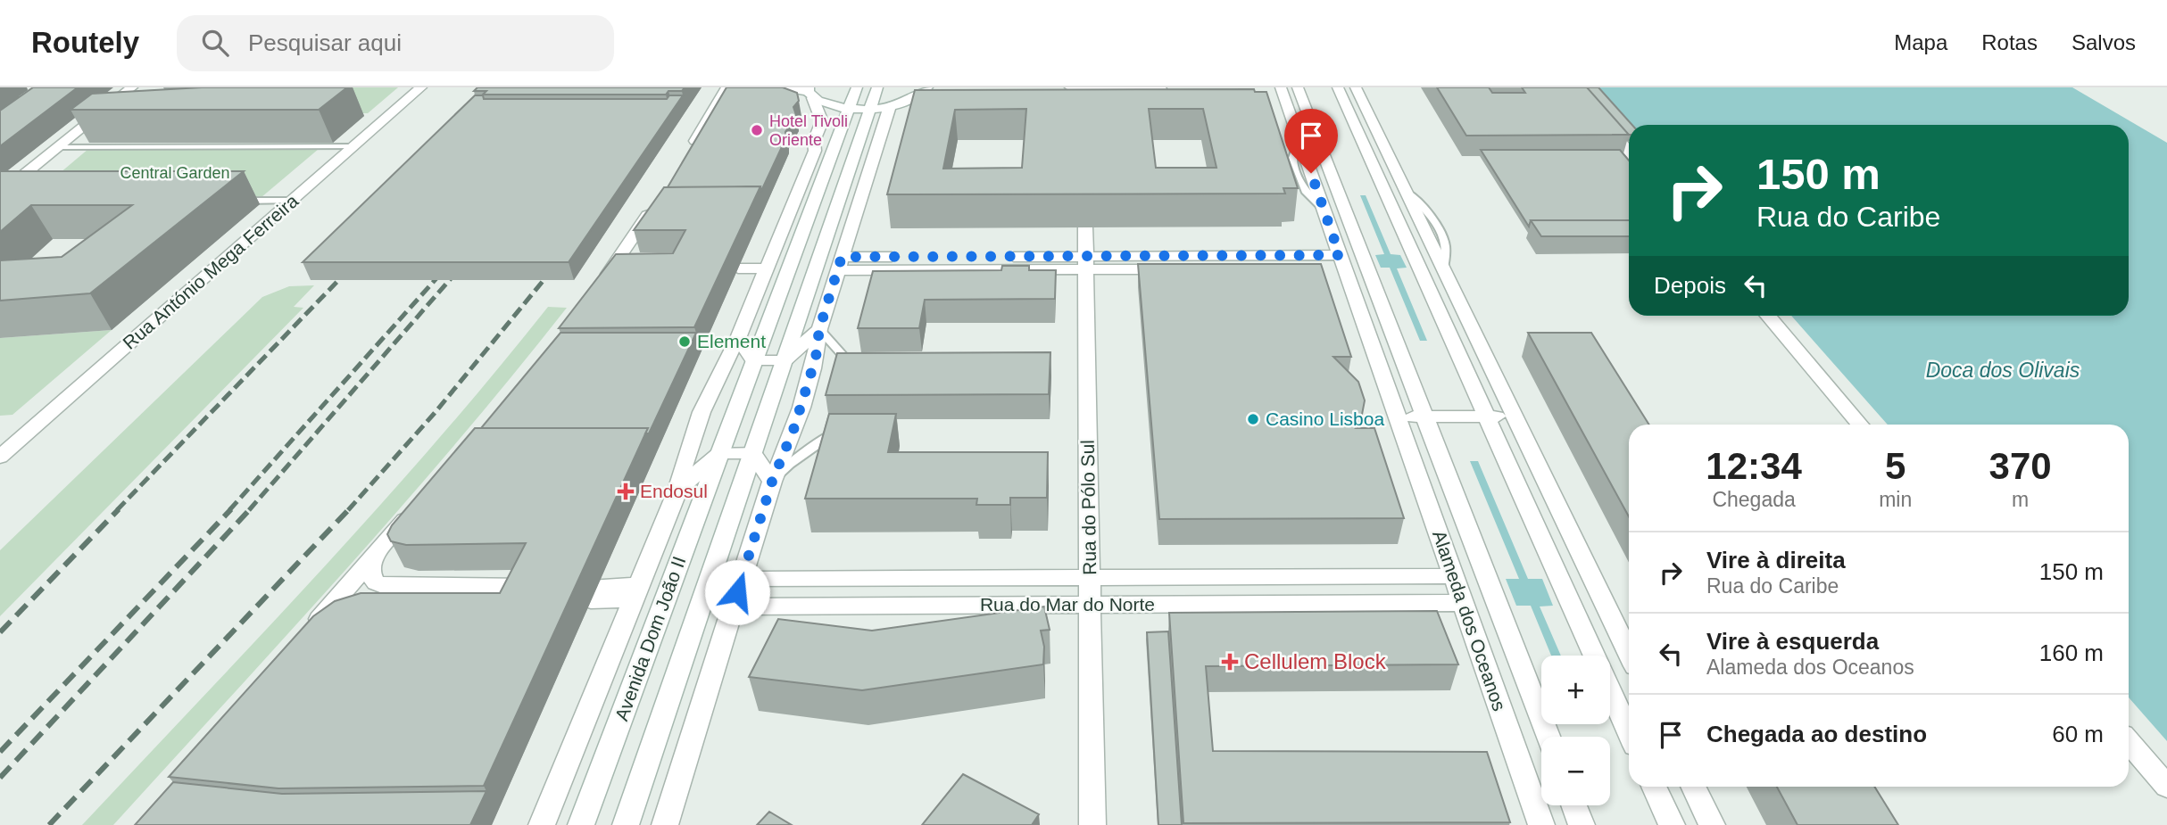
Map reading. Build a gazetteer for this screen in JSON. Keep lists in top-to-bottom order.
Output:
{
  "streets": {
    "street": [
      "Rua António Mega Ferreira",
      "Rua do Pólo Sul",
      "Rua do Mar do Norte",
      "Alameda dos Oceanos",
      "Avenida Dom João II"
    ]
  },
  "crossings": [
    ["Rua do Pólo Sul", "Rua do Mar do Norte"],
    ["Rua do Mar do Norte", "Alameda dos Oceanos"]
  ],
  "water": ["Doca dos Olivais"],
  "parks": ["Central Garden"],
  "places": {
    "other": ["Hotel Tivoli Oriente", "Element", "Casino Lisboa"],
    "health": ["Endosul", "Cellulem Block"]
  },
  "page": {
    "header": "Routely",
    "search": "Pesquisar aqui",
    "nav": ["Mapa", "Rotas", "Salvos"],
    "turn": ["150 m", "Rua do Caribe"],
    "then": "Depois",
    "eta": [
      "12:34",
      "Chegada",
      "5",
      "min",
      "370",
      "m"
    ],
    "list": [
      {
        "name": "Vire à direita",
        "note": "Rua do Caribe",
        "value": "150 m"
      },
      {
        "name": "Vire à esquerda",
        "note": "Alameda dos Oceanos",
        "value": "160 m"
      },
      {
        "name": "Chegada ao destino",
        "value": "60 m"
      }
    ],
    "map_buttons": ["+", "−"]
  }
}
